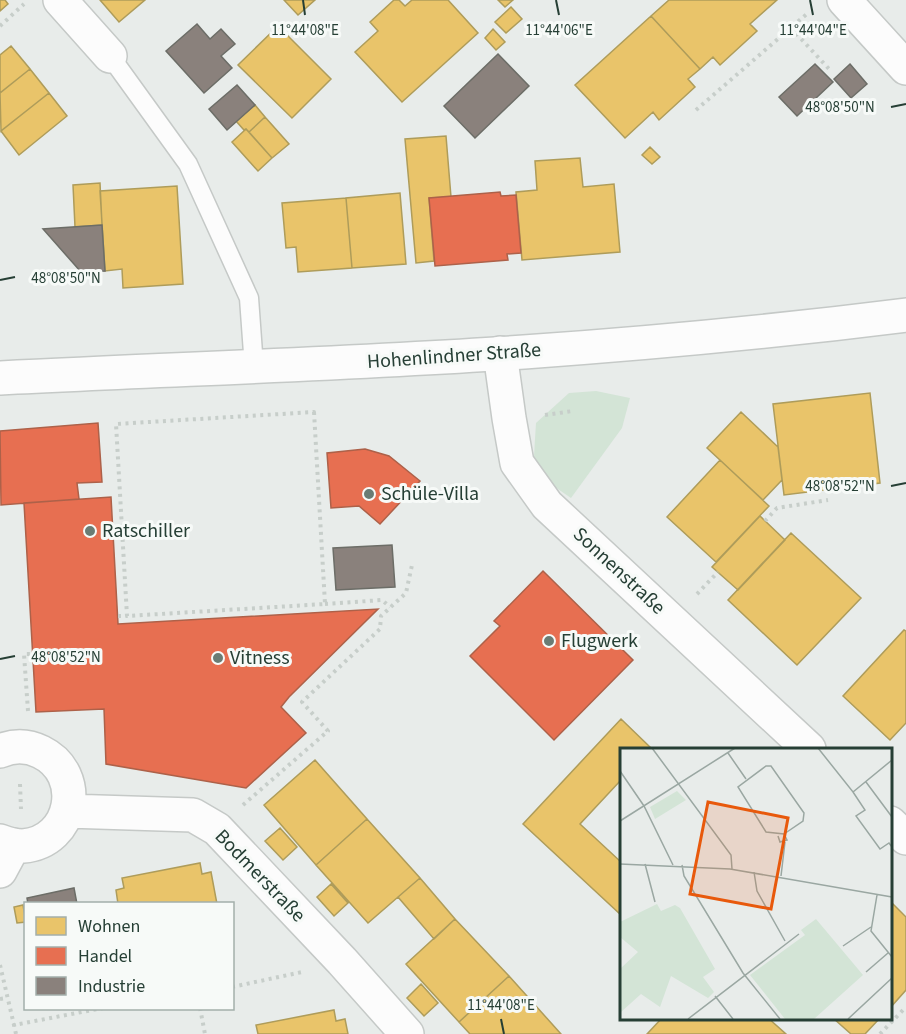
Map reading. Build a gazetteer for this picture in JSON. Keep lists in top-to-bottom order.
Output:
{
  "streets": {
    "street": ["Hohenlindner Straße", "Sonnenstraße", "Bodmerstraße"]
  },
  "crossings": [
    ["Hohenlindner Straße", "Sonnenstraße"]
  ],
  "places": [
    "Schüle-Villa",
    "Ratschiller",
    "Flugwerk",
    "Vitness"
  ],
  "legend": ["Wohnen", "Handel", "Industrie"],
  "coordinates": [
    "11°44'08\"E",
    "11°44'06\"E",
    "11°44'04\"E",
    "48°08'50\"N",
    "48°08'52\"N"
  ]
}
